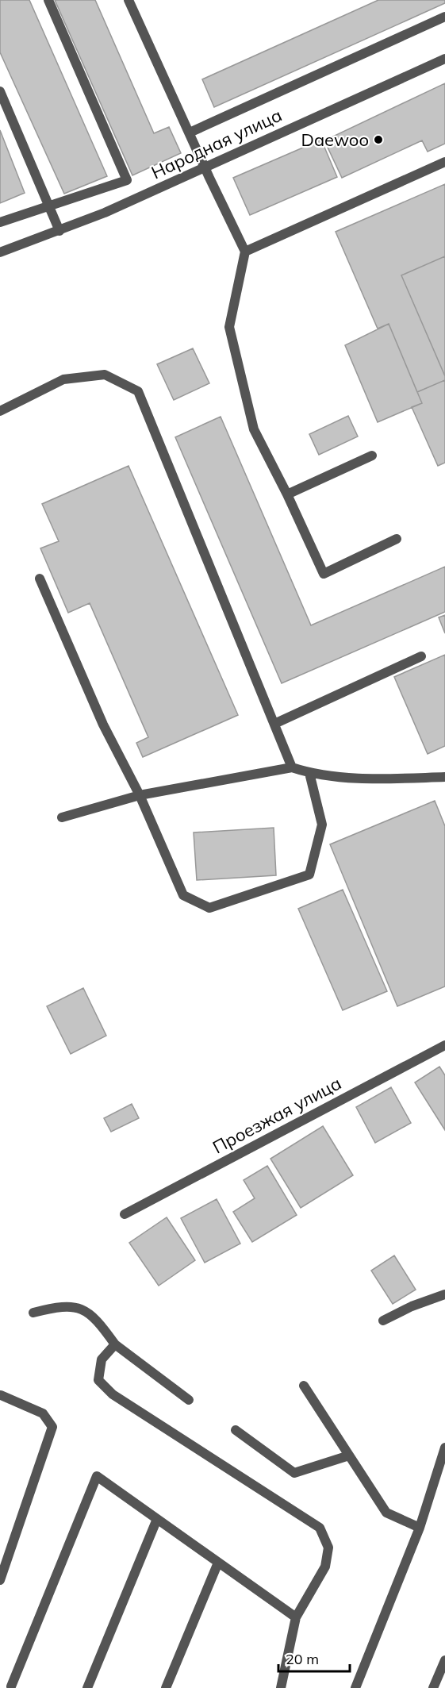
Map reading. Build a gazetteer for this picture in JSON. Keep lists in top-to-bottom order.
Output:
{
  "streets": {
    "street": ["Народная улица", "Проезжая улица"]
  },
  "places": ["Daewoo"],
  "scale_bar": "20 m"
}
